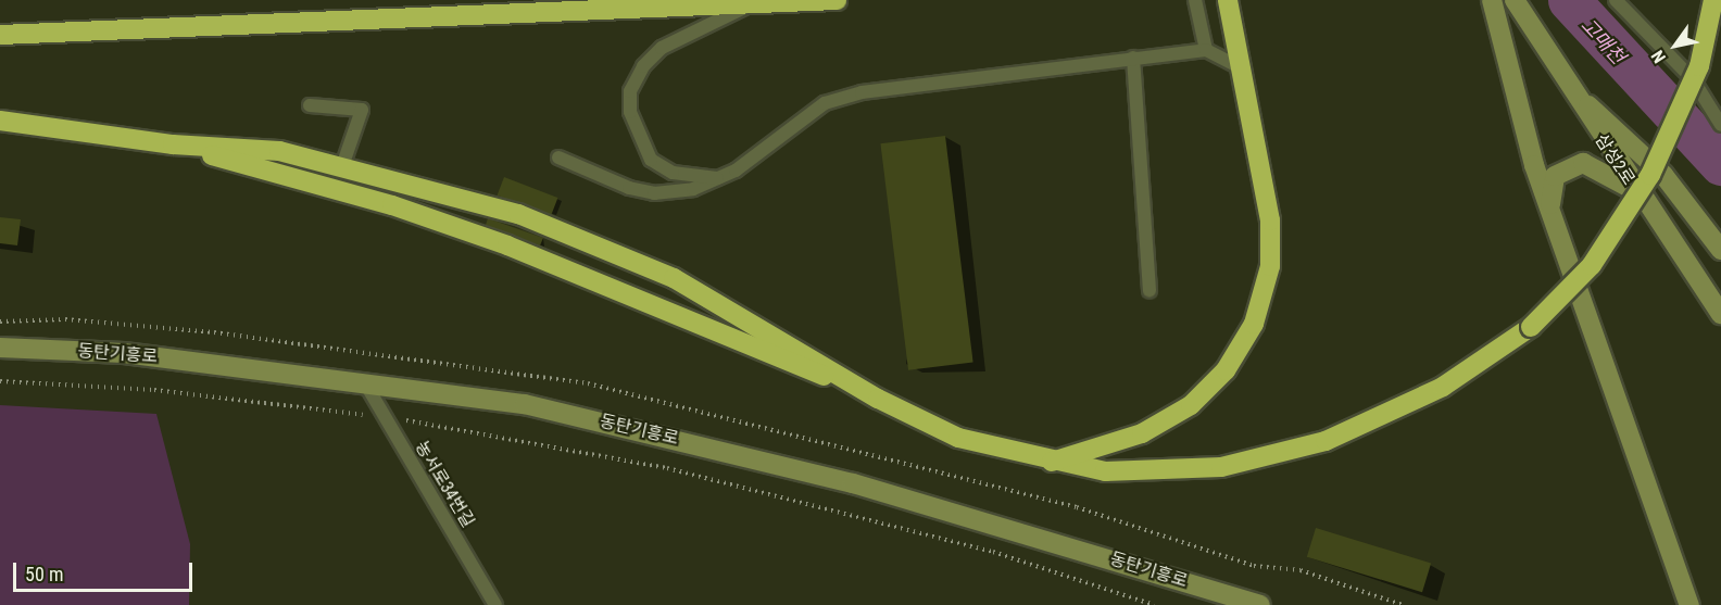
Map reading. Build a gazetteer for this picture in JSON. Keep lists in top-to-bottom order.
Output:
{
  "streets": {
    "main road": ["삼성2로", "동탄기흥로"],
    "lane": ["농서로34번길"]
  },
  "crossings": [
    ["동탄기흥로", "농서로34번길"]
  ],
  "water": ["고매천"],
  "scale_bar": "50 m",
  "north": "bottom left"
}
